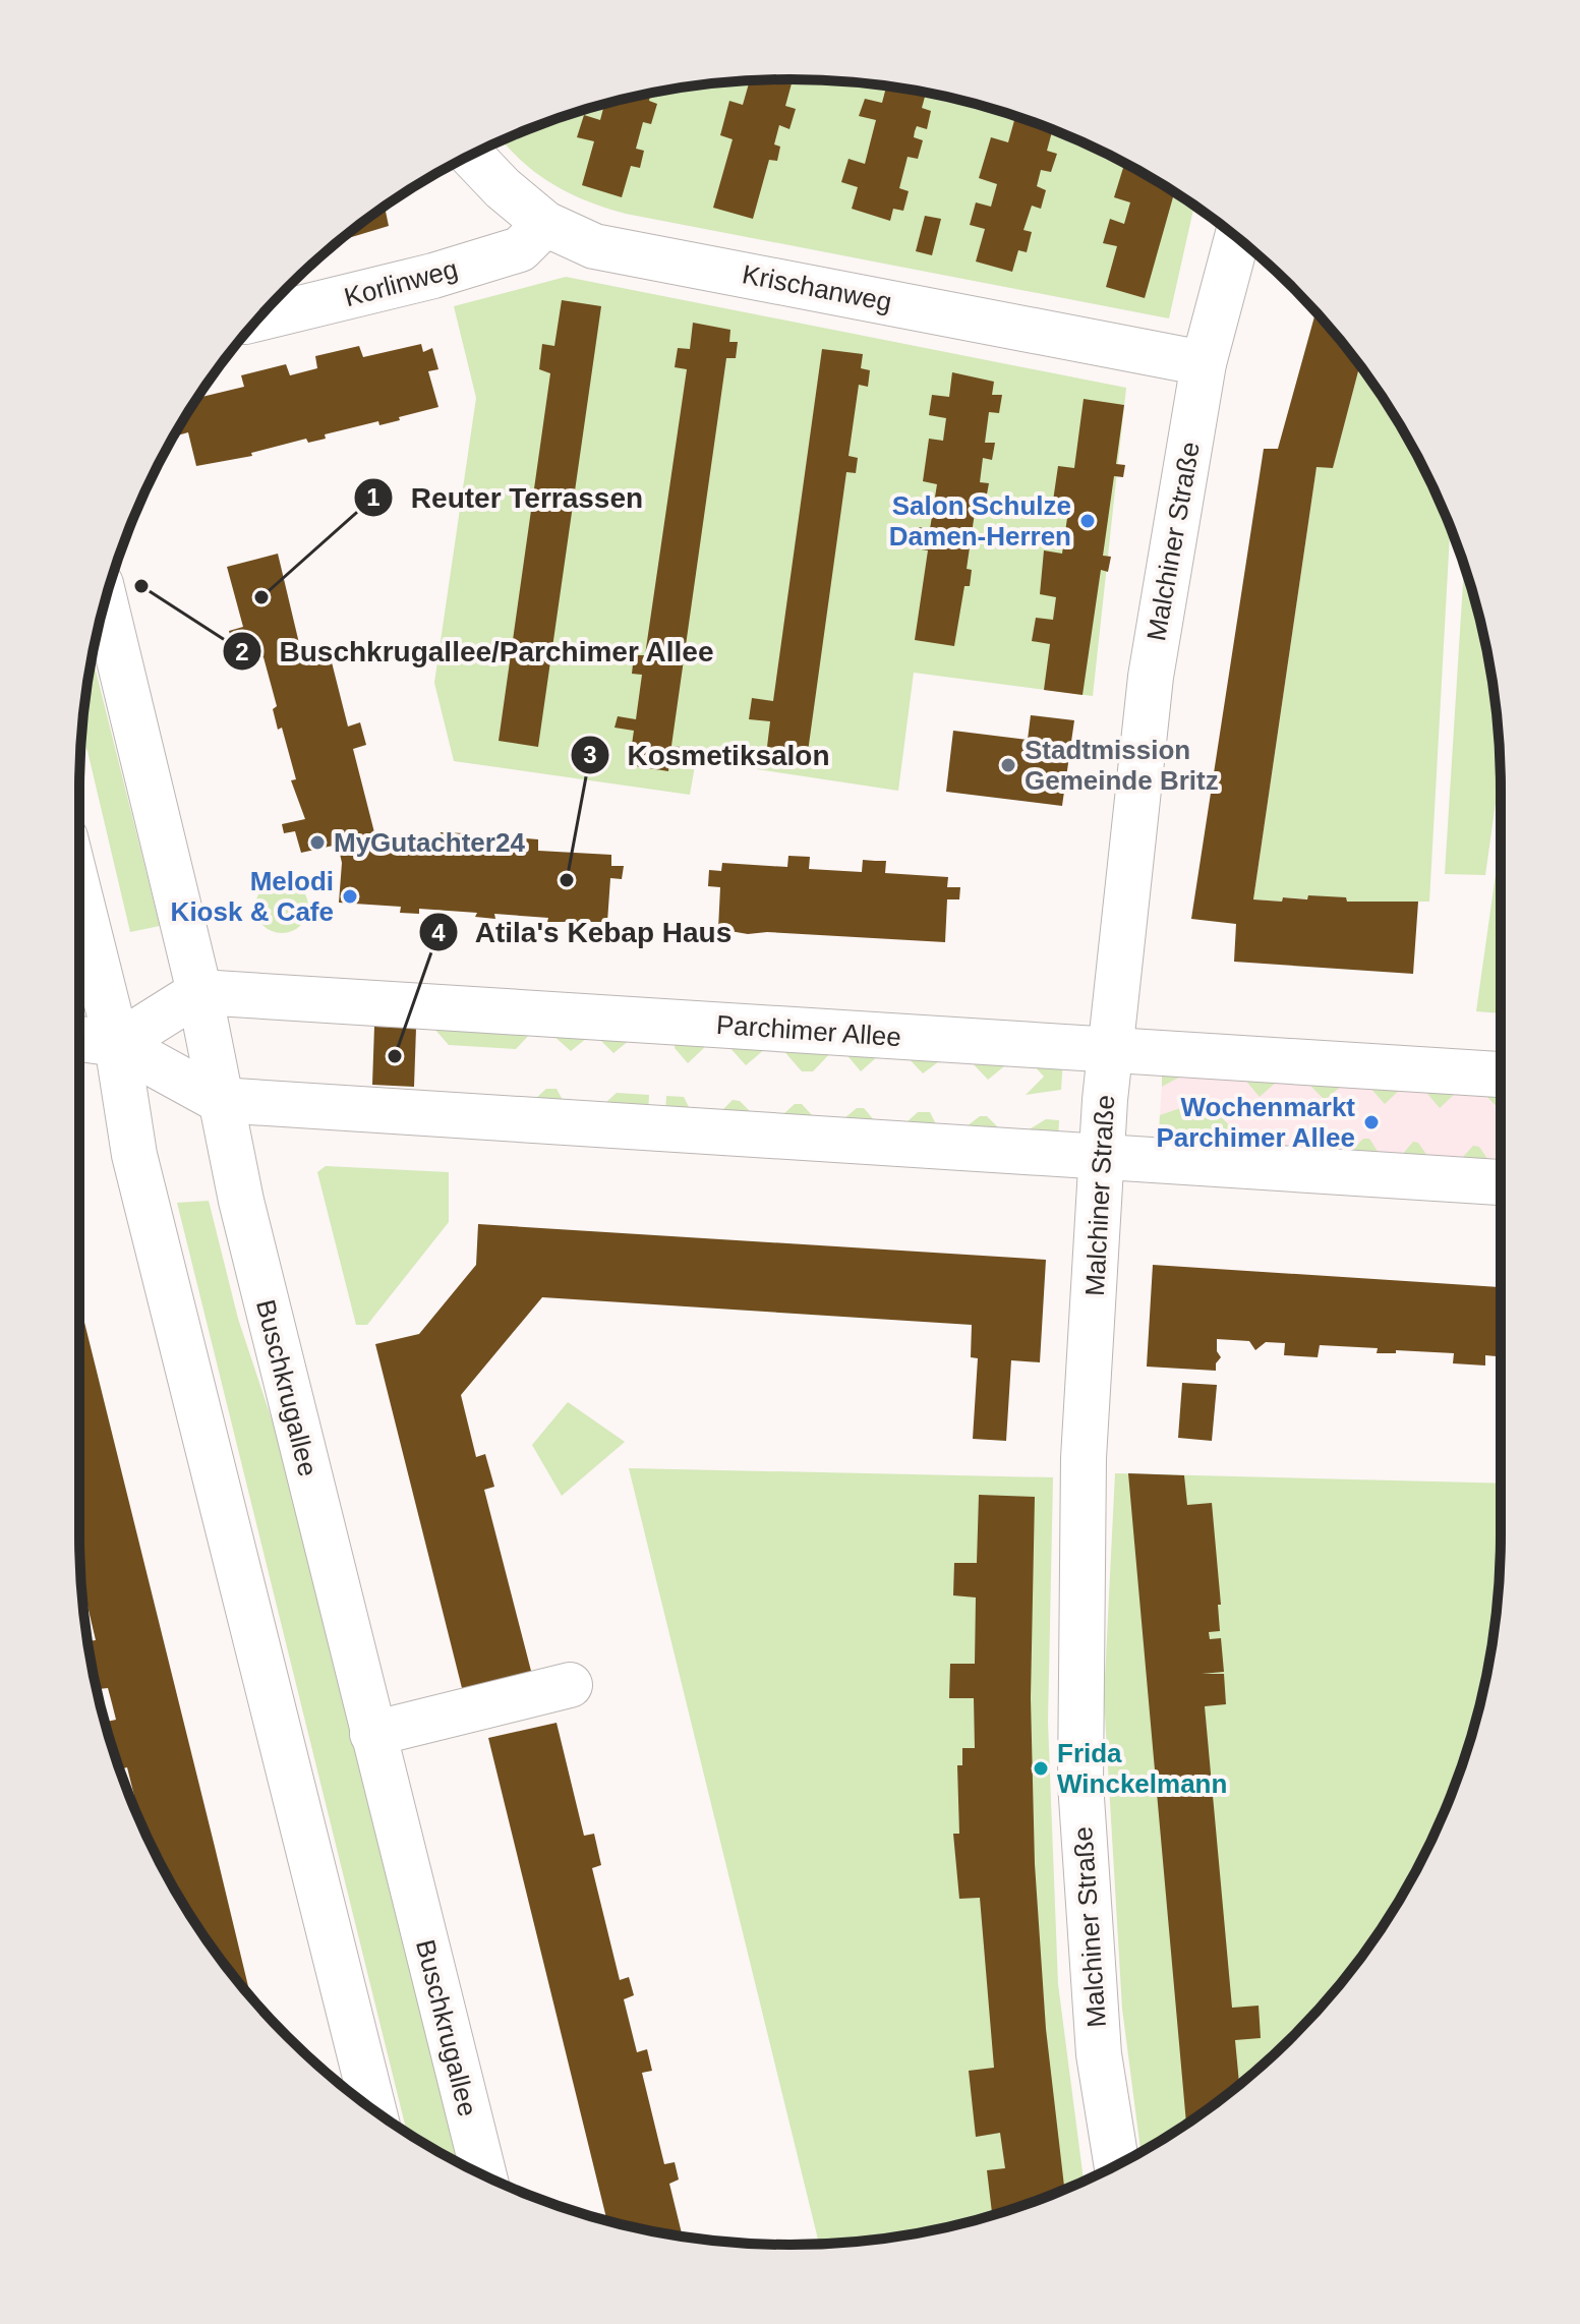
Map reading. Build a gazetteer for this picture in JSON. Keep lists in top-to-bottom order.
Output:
{
  "streets": {
    "street": [
      "Korlinweg",
      "Krischanweg",
      "Malchiner Straße",
      "Parchimer Allee",
      "Buschkrugallee"
    ]
  },
  "crossings": [
    ["Korlinweg", "Krischanweg"],
    ["Krischanweg", "Malchiner Straße"],
    ["Malchiner Straße", "Parchimer Allee"],
    ["Parchimer Allee", "Buschkrugallee"]
  ],
  "places": [
    "Salon Schulze Damen-Herren",
    "Buschkrugallee/Parchimer Allee",
    "Reuter Terrassen",
    "Stadtmission Gemeinde Britz",
    "MyGutachter24",
    "Kosmetiksalon",
    "Melodi Kiosk & Cafe",
    "Atila's Kebap Haus",
    "Wochenmarkt Parchimer Allee",
    "Frida Winckelmann"
  ]
}
